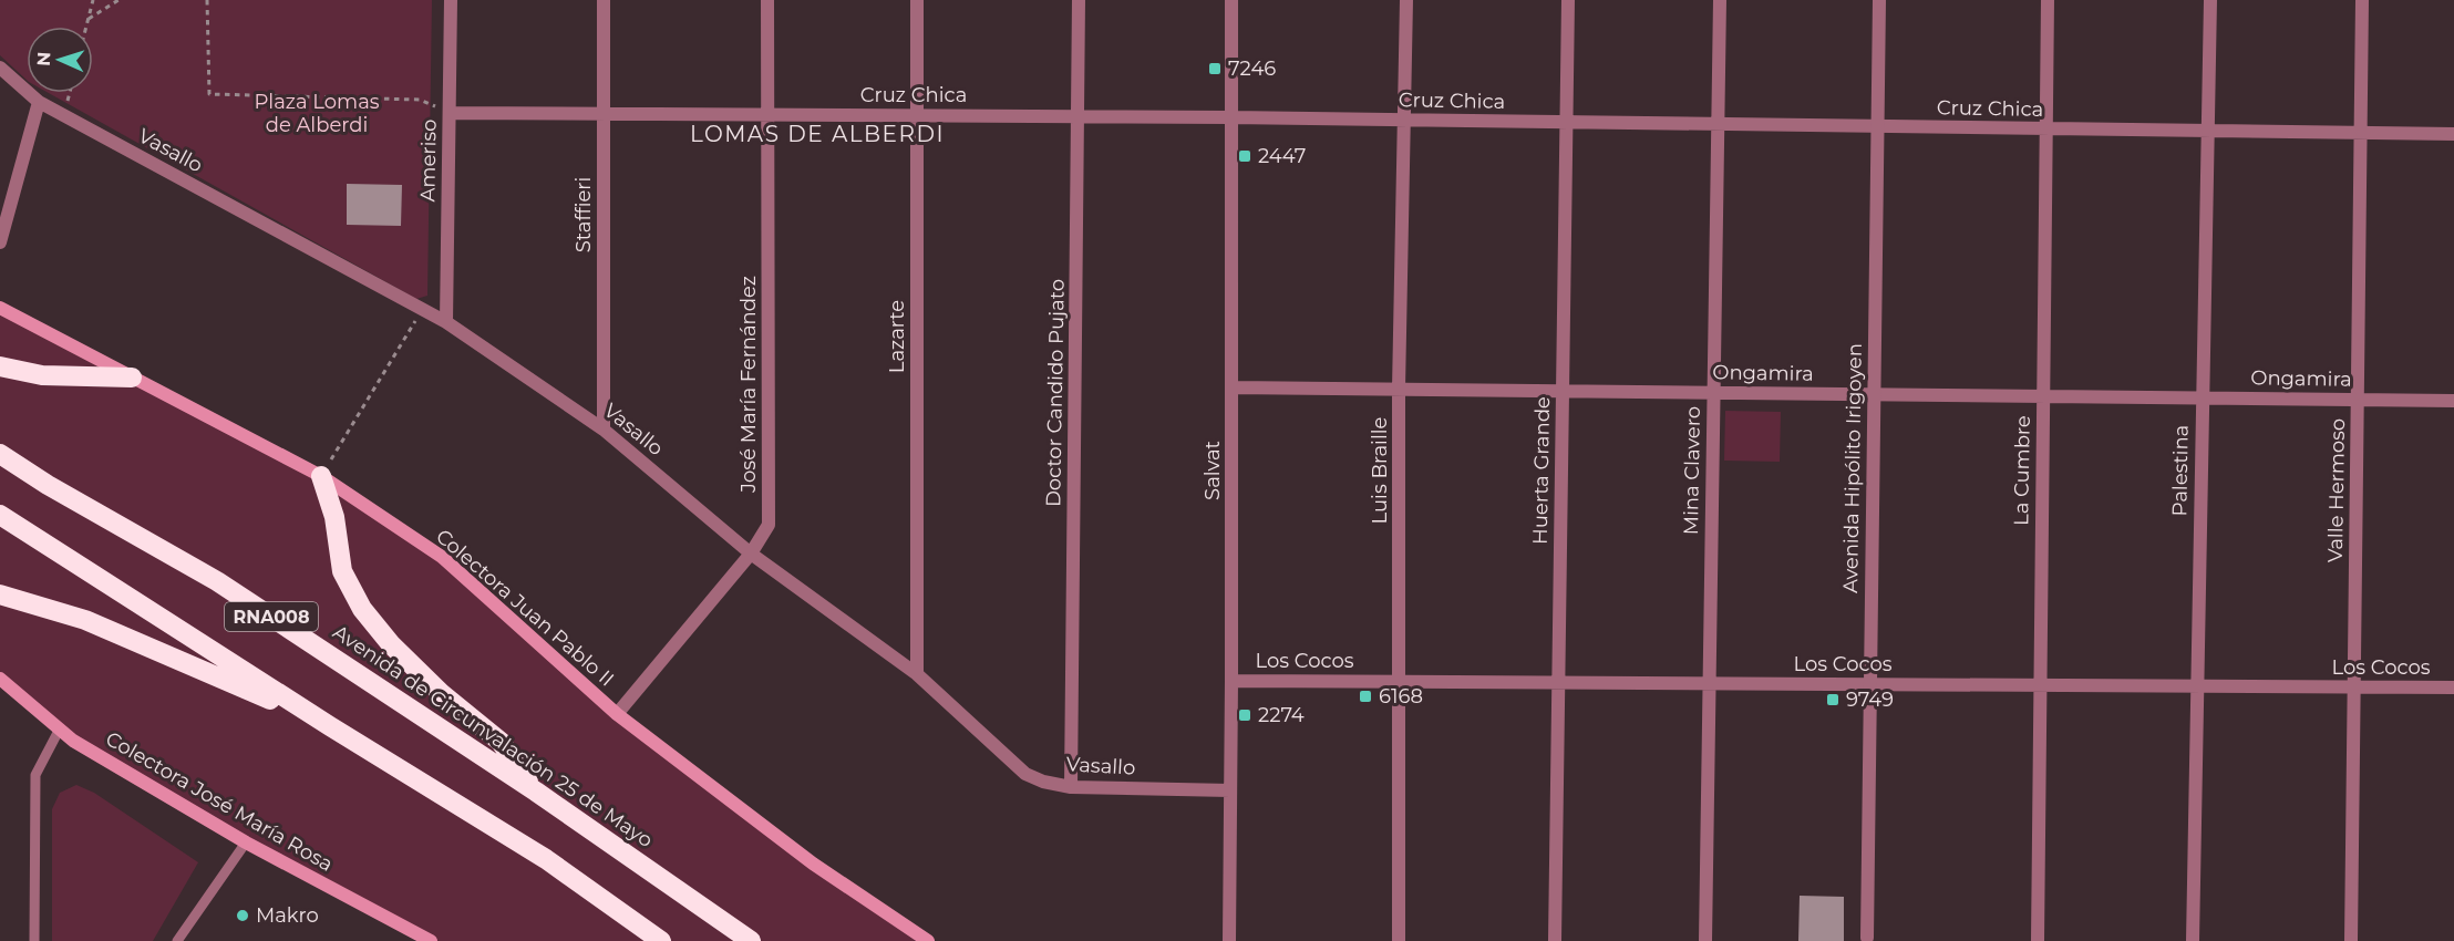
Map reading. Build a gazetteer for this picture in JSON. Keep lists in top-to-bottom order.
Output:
{
  "streets": {
    "highway": ["RNA008", "Avenida de Circunvalación 25 de Mayo"],
    "main road": ["Colectora Juan Pablo II", "Colectora José María Rosa"],
    "street": [
      "Cruz Chica",
      "Vasallo",
      "Ameriso",
      "Staffieri",
      "Lazarte",
      "Ongamira",
      "José María Fernández",
      "Doctor Candido Pujato",
      "Avenida Hipólito Irigoyen",
      "Salvat",
      "Luis Braille",
      "Huerta Grande",
      "Mina Clavero",
      "La Cumbre",
      "Palestina",
      "Valle Hermoso",
      "Los Cocos"
    ]
  },
  "crossings": [
    ["Cruz Chica", "Ameriso"],
    ["Cruz Chica", "Staffieri"],
    ["Cruz Chica", "Lazarte"],
    ["Cruz Chica", "José María Fernández"],
    ["Cruz Chica", "Doctor Candido Pujato"],
    ["Cruz Chica", "Avenida Hipólito Irigoyen"],
    ["Cruz Chica", "Salvat"],
    ["Cruz Chica", "Luis Braille"],
    ["Cruz Chica", "Huerta Grande"],
    ["Cruz Chica", "Mina Clavero"],
    ["Cruz Chica", "La Cumbre"],
    ["Cruz Chica", "Palestina"],
    ["Cruz Chica", "Valle Hermoso"],
    ["Vasallo", "Ameriso"],
    ["Vasallo", "Staffieri"],
    ["Vasallo", "Lazarte"],
    ["Vasallo", "José María Fernández"],
    ["Vasallo", "Doctor Candido Pujato"],
    ["Vasallo", "Salvat"],
    ["Ongamira", "Avenida Hipólito Irigoyen"],
    ["Ongamira", "Salvat"],
    ["Ongamira", "Luis Braille"],
    ["Ongamira", "Huerta Grande"],
    ["Ongamira", "Mina Clavero"],
    ["Ongamira", "La Cumbre"],
    ["Ongamira", "Palestina"],
    ["Ongamira", "Valle Hermoso"],
    ["José María Fernández", "Colectora Juan Pablo II"],
    ["Avenida Hipólito Irigoyen", "Los Cocos"],
    ["Salvat", "Los Cocos"],
    ["Luis Braille", "Los Cocos"],
    ["Huerta Grande", "Los Cocos"],
    ["Mina Clavero", "Los Cocos"],
    ["La Cumbre", "Los Cocos"],
    ["Palestina", "Los Cocos"],
    ["Valle Hermoso", "Los Cocos"]
  ],
  "districts": ["LOMAS DE ALBERDI"],
  "parks": ["Plaza Lomas de Alberdi"],
  "places": {
    "transit": [
      "7246",
      "2447",
      "6168",
      "9749",
      "2274"
    ],
    "other": ["Makro"]
  },
  "north": "left"
}
